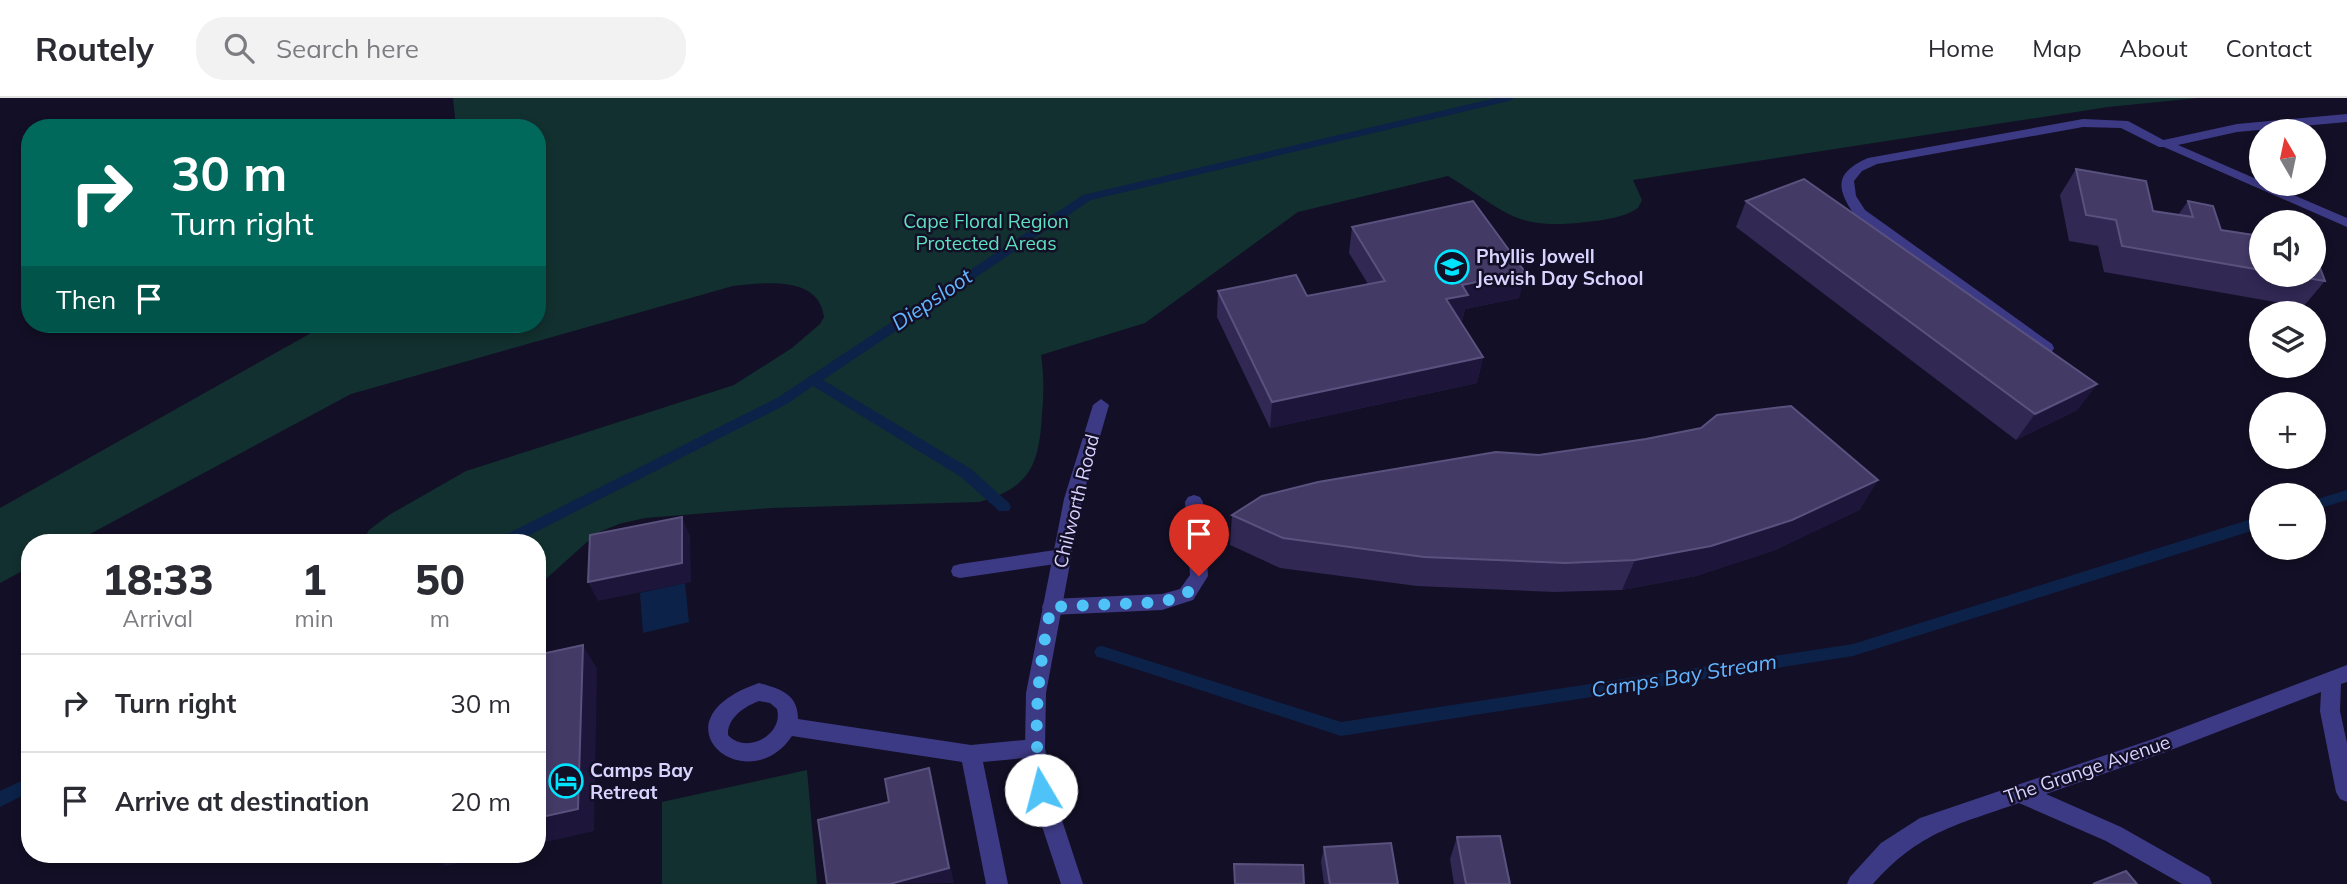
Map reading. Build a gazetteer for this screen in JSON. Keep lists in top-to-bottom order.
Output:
{
  "streets": {
    "street": ["Chilworth Road", "The Grange Avenue"]
  },
  "water": ["Diepsloot", "Camps Bay Stream"],
  "parks": ["Cape Floral Region Protected Areas"],
  "places": {
    "school or university": ["Phyllis Jowell Jewish Day School"],
    "hotel": ["Camps Bay Retreat"]
  },
  "north": "top",
  "page": {
    "header": "Routely",
    "search": "Search here",
    "nav": [
      "Home",
      "Map",
      "About",
      "Contact"
    ],
    "map_buttons": ["+", "−"],
    "turn": ["30 m", "Turn right"],
    "then": "Then",
    "eta": [
      "18:33",
      "Arrival",
      "1",
      "min",
      "50",
      "m"
    ],
    "list": [
      {
        "name": "Turn right",
        "value": "30 m"
      },
      {
        "name": "Arrive at destination",
        "value": "20 m"
      }
    ]
  }
}
